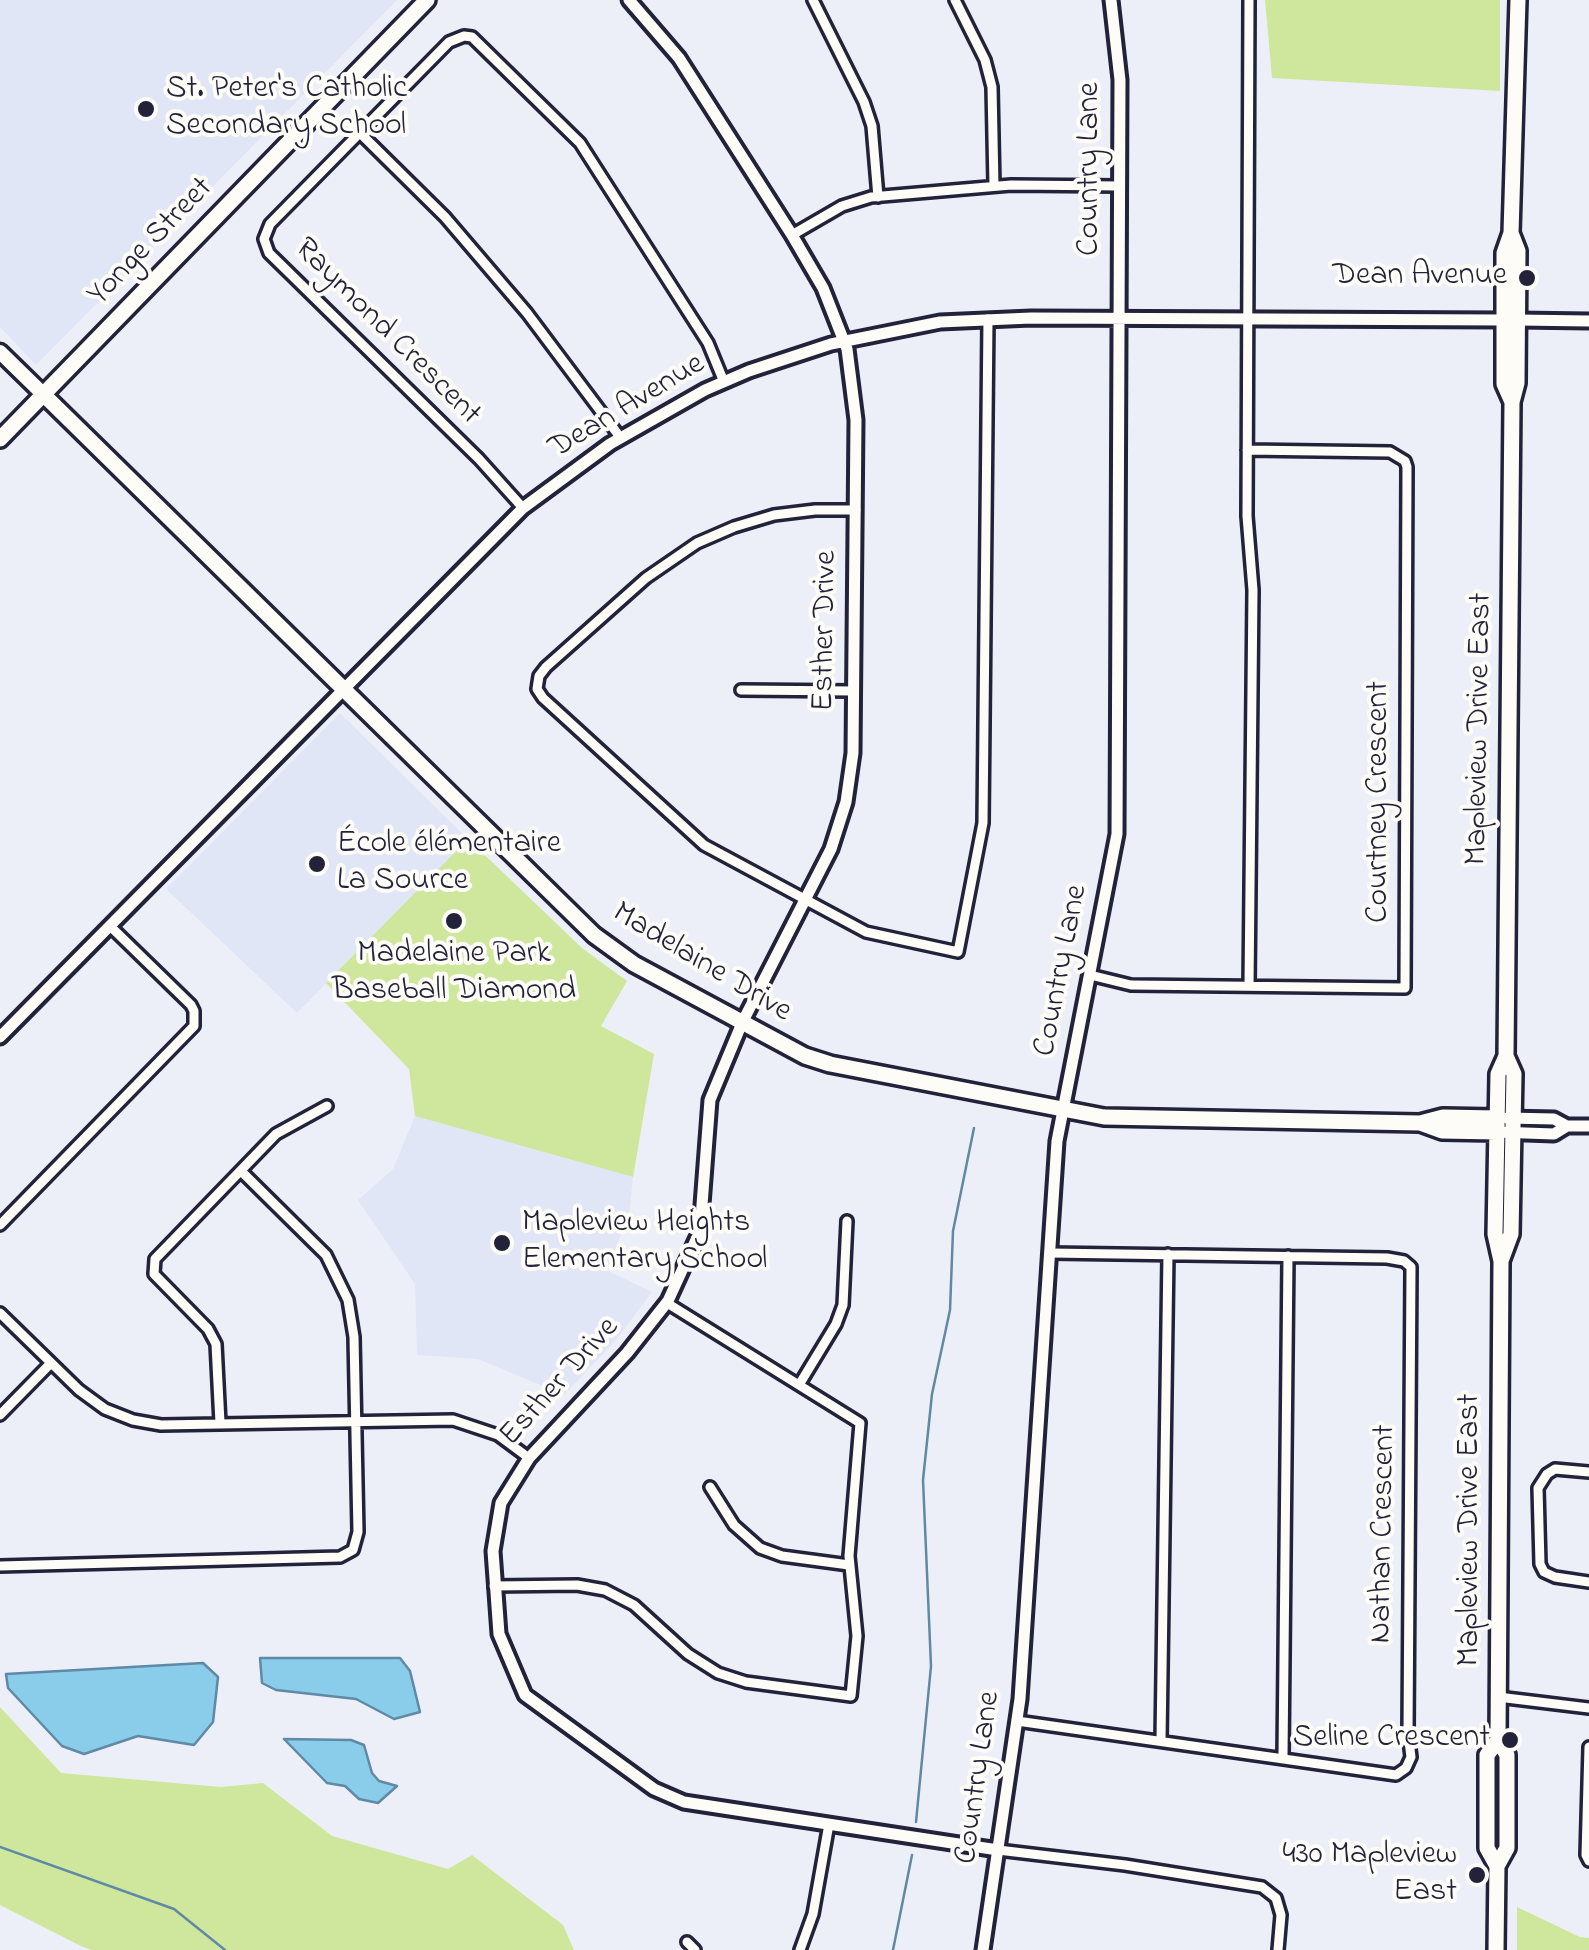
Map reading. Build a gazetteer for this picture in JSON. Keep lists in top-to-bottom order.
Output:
{
  "streets": {
    "main road": ["Yonge Street", "Mapleview Drive East", "Madelaine Drive"],
    "street": [
      "Country Lane",
      "Raymond Crescent",
      "Dean Avenue",
      "Esther Drive",
      "Courtney Crescent",
      "Nathan Crescent"
    ]
  },
  "crossings": [
    ["Country Lane", "Dean Avenue"],
    ["Country Lane", "Esther Drive"],
    ["Country Lane", "Courtney Crescent"],
    ["Country Lane", "Madelaine Drive"],
    ["Country Lane", "Nathan Crescent"],
    ["Yonge Street", "Madelaine Drive"],
    ["Raymond Crescent", "Dean Avenue"],
    ["Dean Avenue", "Esther Drive"],
    ["Dean Avenue", "Mapleview Drive East"],
    ["Dean Avenue", "Madelaine Drive"],
    ["Esther Drive", "Madelaine Drive"],
    ["Mapleview Drive East", "Madelaine Drive"]
  ],
  "places": [
    "St. Peter's Catholic Secondary School",
    "Dean Avenue",
    "École élémentaire La Source",
    "Madelaine Park Baseball Diamond",
    "Mapleview Heights Elementary School",
    "Seline Crescent",
    "430 Mapleview East"
  ]
}
